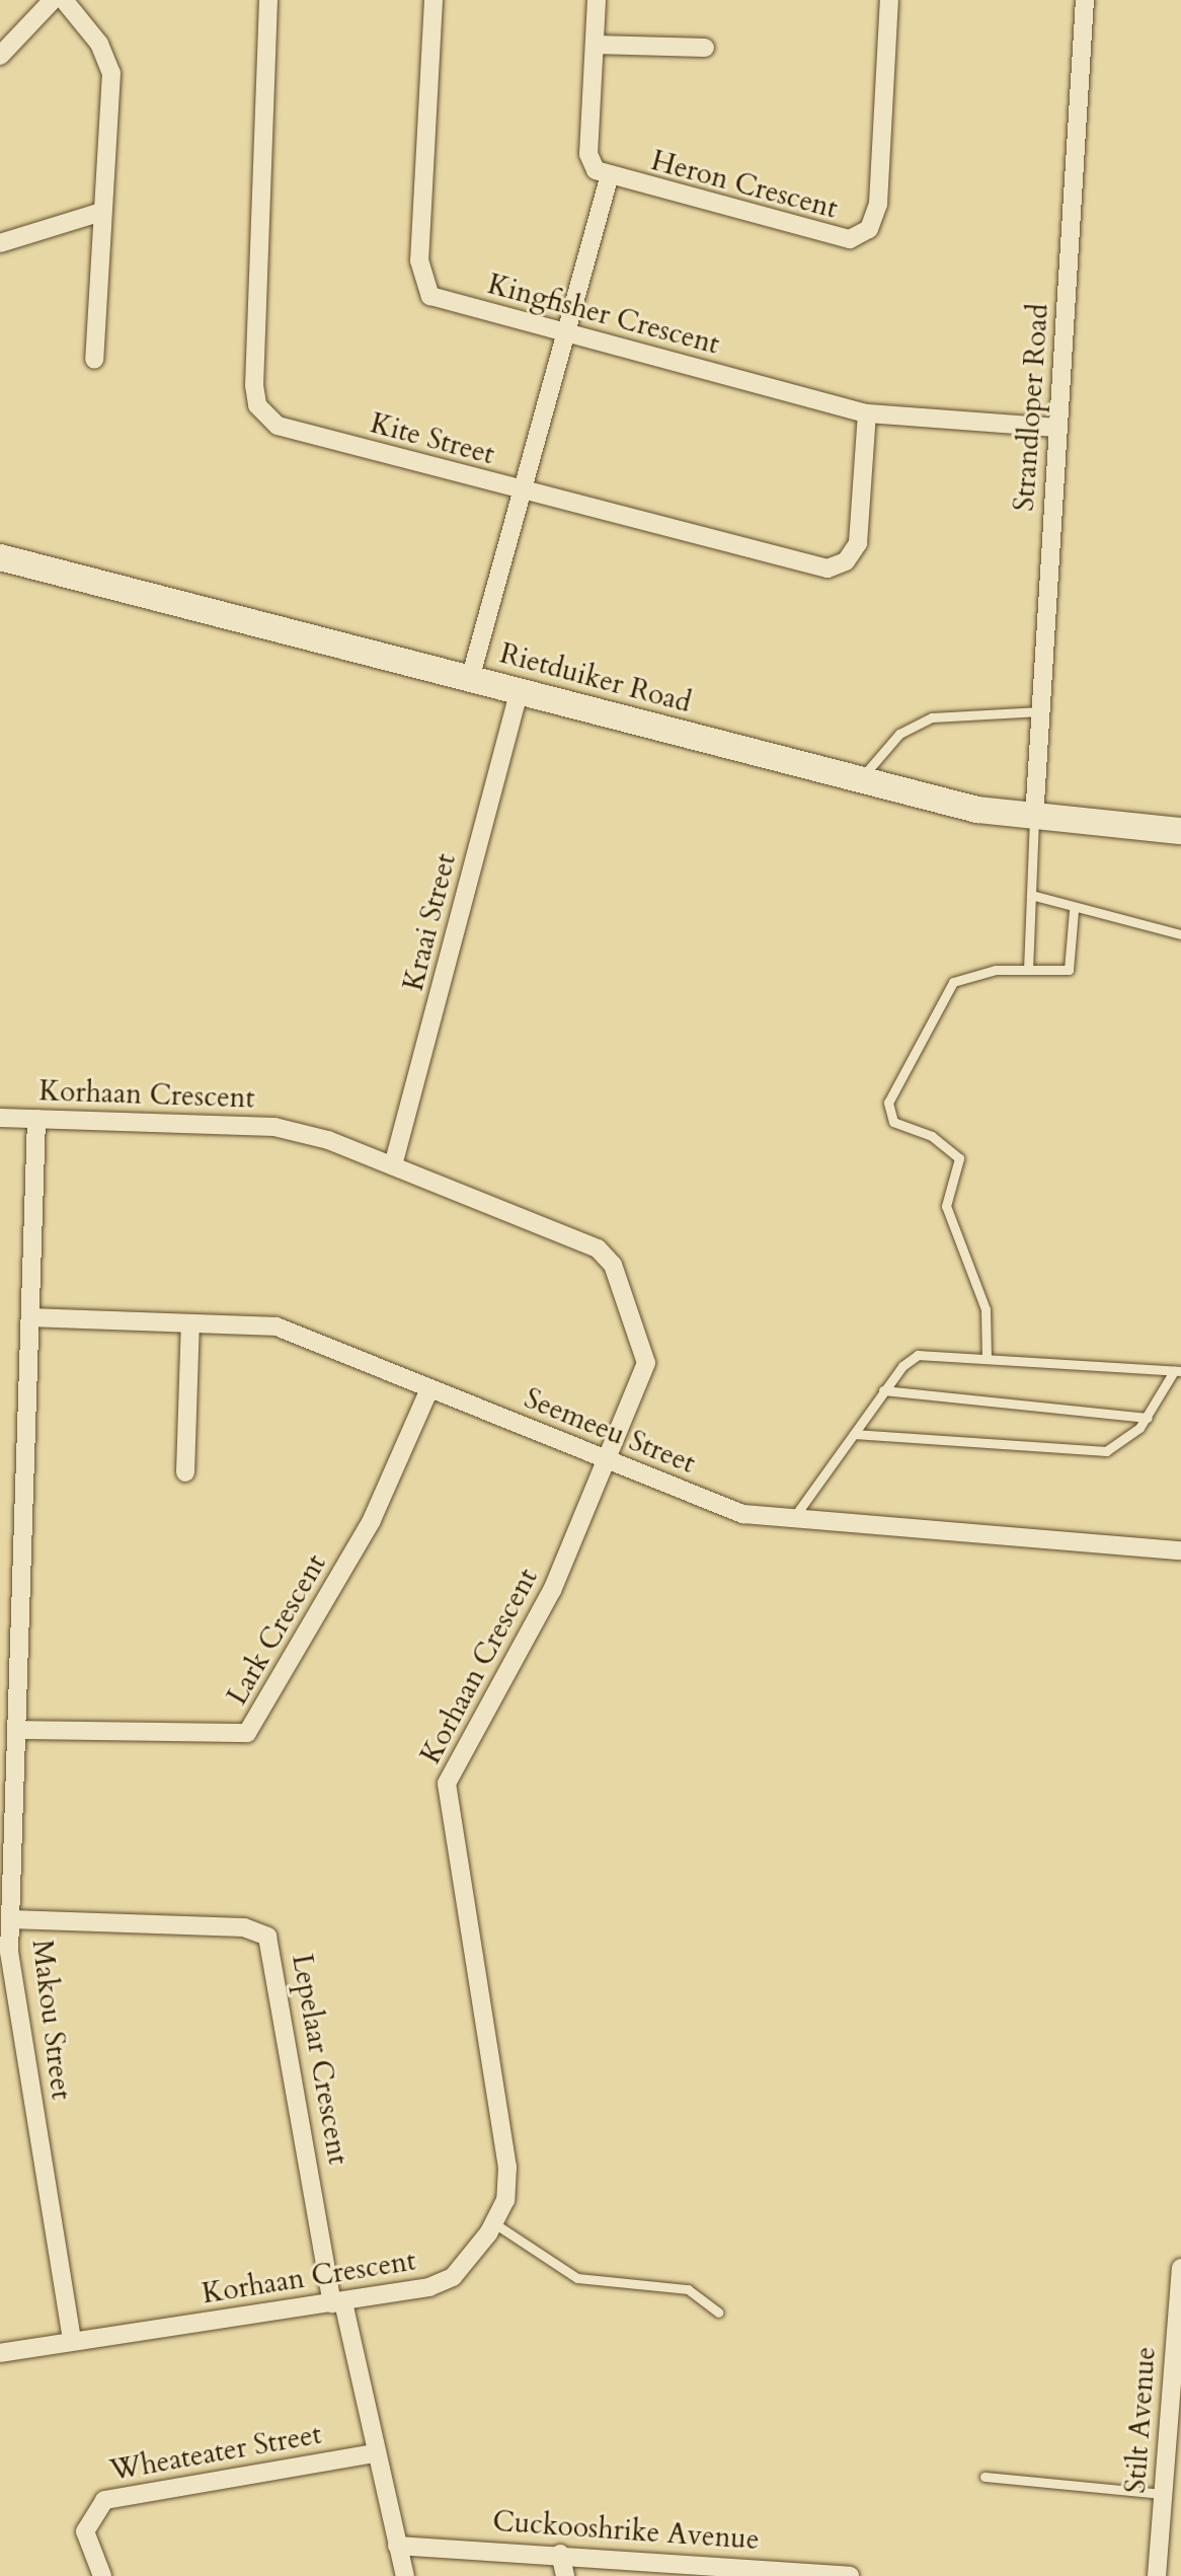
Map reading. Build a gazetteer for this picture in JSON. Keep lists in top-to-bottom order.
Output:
{
  "streets": {
    "street": [
      "Heron Crescent",
      "Kingfisher Crescent",
      "Strandloper Road",
      "Kite Street",
      "Rietduiker Road",
      "Kraai Street",
      "Korhaan Crescent",
      "Seemeeu Street",
      "Lark Crescent",
      "Makou Street",
      "Lepelaar Crescent",
      "Stilt Avenue",
      "Wheateater Street",
      "Cuckooshrike Avenue"
    ]
  },
  "crossings": [
    ["Kingfisher Crescent", "Strandloper Road"],
    ["Kingfisher Crescent", "Kite Street"],
    ["Strandloper Road", "Rietduiker Road"],
    ["Rietduiker Road", "Kraai Street"],
    ["Kraai Street", "Korhaan Crescent"],
    ["Korhaan Crescent", "Seemeeu Street"],
    ["Korhaan Crescent", "Makou Street"],
    ["Korhaan Crescent", "Lepelaar Crescent"],
    ["Seemeeu Street", "Lark Crescent"],
    ["Seemeeu Street", "Makou Street"],
    ["Lark Crescent", "Makou Street"],
    ["Makou Street", "Lepelaar Crescent"]
  ]
}
